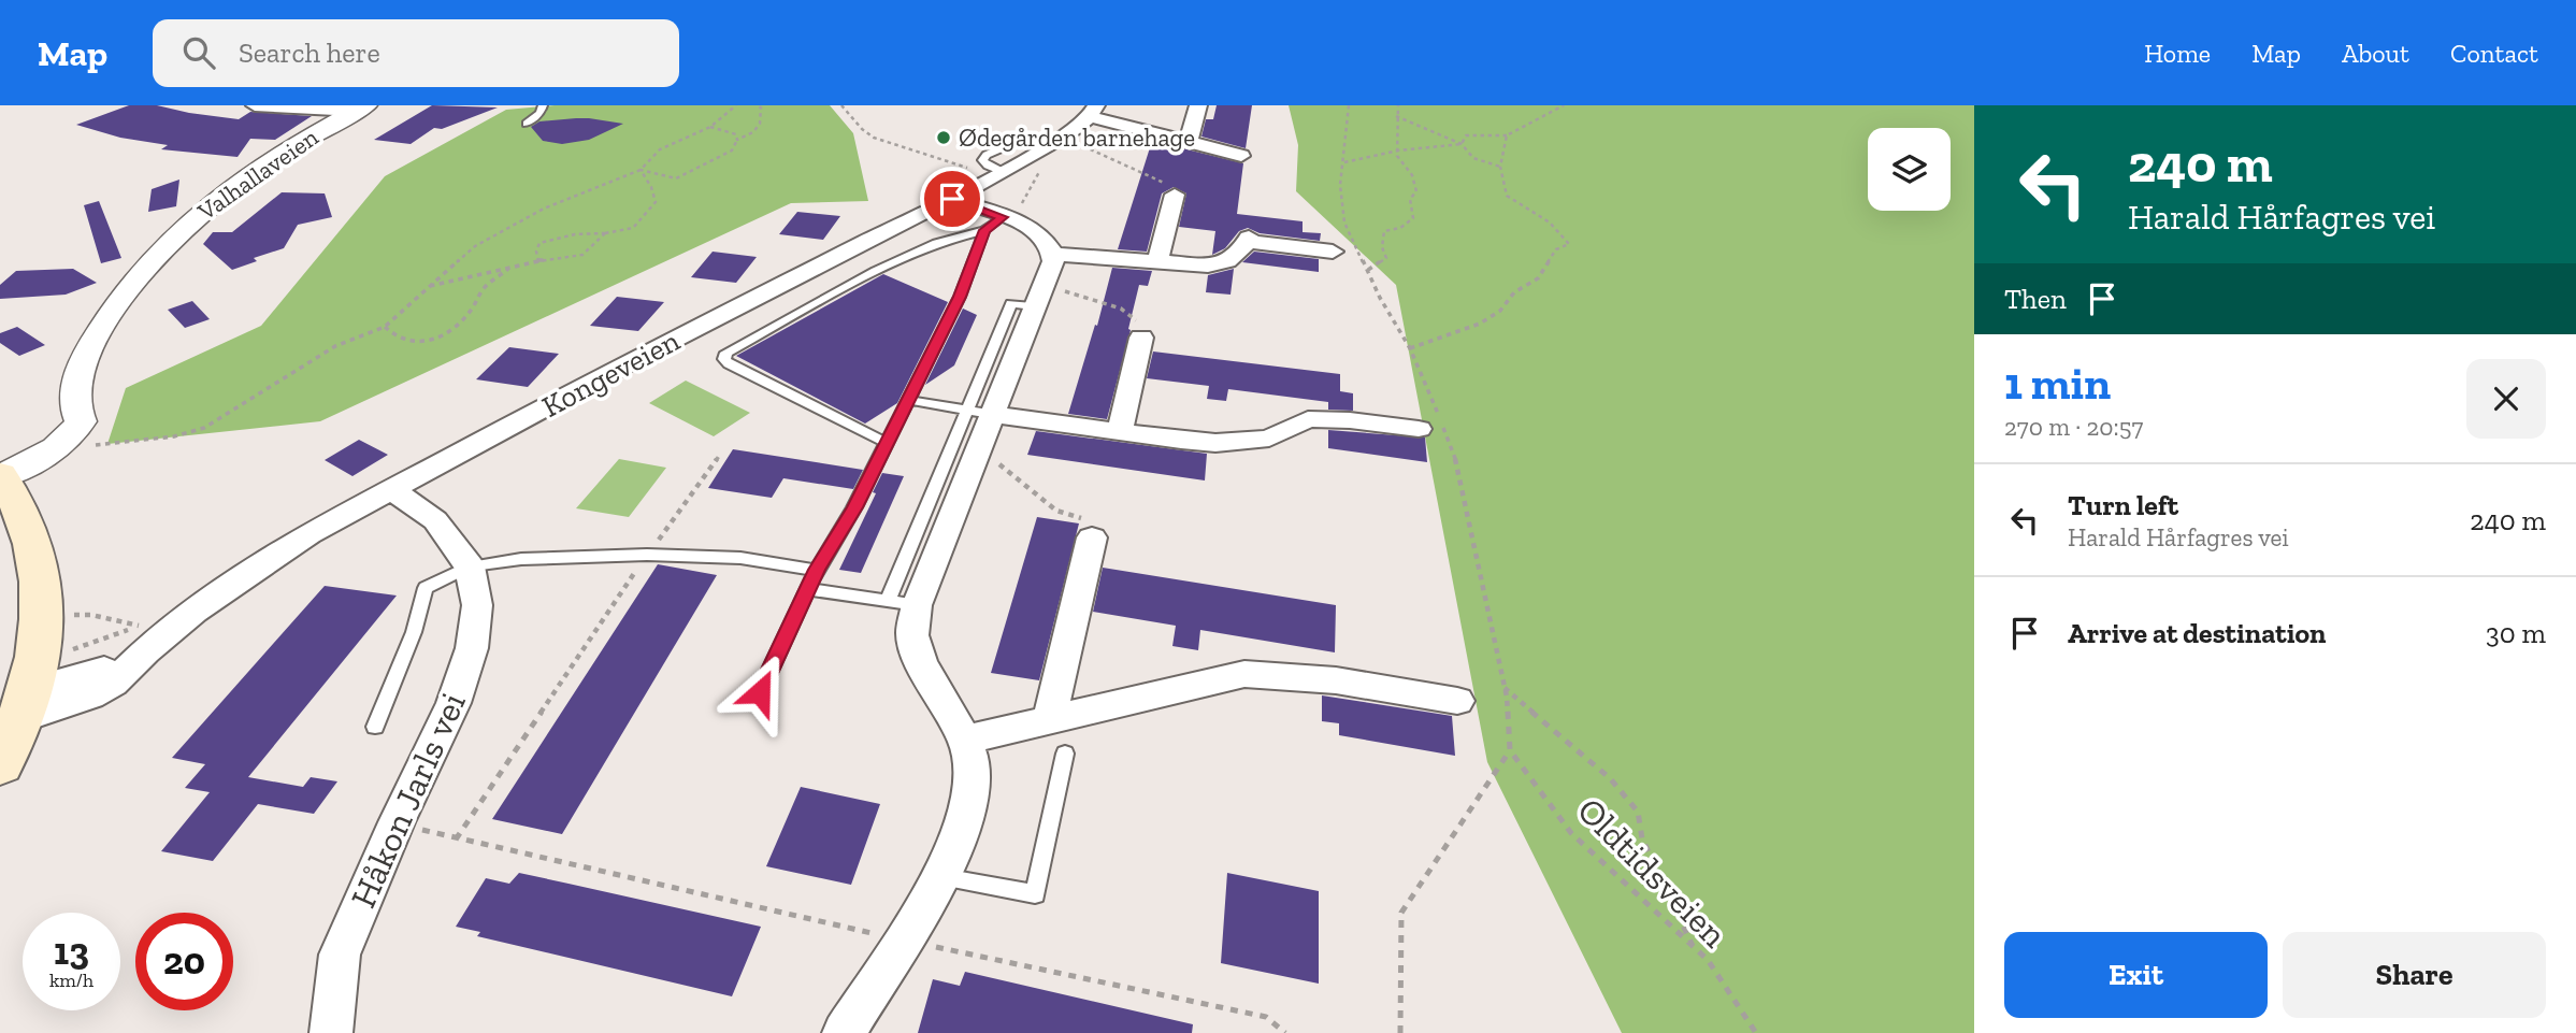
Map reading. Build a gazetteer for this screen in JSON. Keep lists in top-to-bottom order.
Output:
{
  "streets": {
    "street": ["Valhallaveien", "Kongeveien", "Håkon Jarls vei"],
    "path": ["Oldtidsveien"]
  },
  "crossings": [
    ["Kongeveien", "Håkon Jarls vei"]
  ],
  "places": ["Ødegården barnehage"],
  "page": {
    "header": "Map",
    "search": "Search here",
    "nav": [
      "Home",
      "Map",
      "About",
      "Contact"
    ],
    "turn": ["240 m", "Harald Hårfagres vei"],
    "then": "Then",
    "heading": ["1 min", "270 m · 20:57"],
    "list": [
      {
        "name": "Turn left",
        "note": "Harald Hårfagres vei",
        "value": "240 m"
      },
      {
        "name": "Arrive at destination",
        "value": "30 m"
      }
    ],
    "speed": "13 km/h",
    "limit": "20",
    "buttons": ["Exit", "Share"]
  }
}
